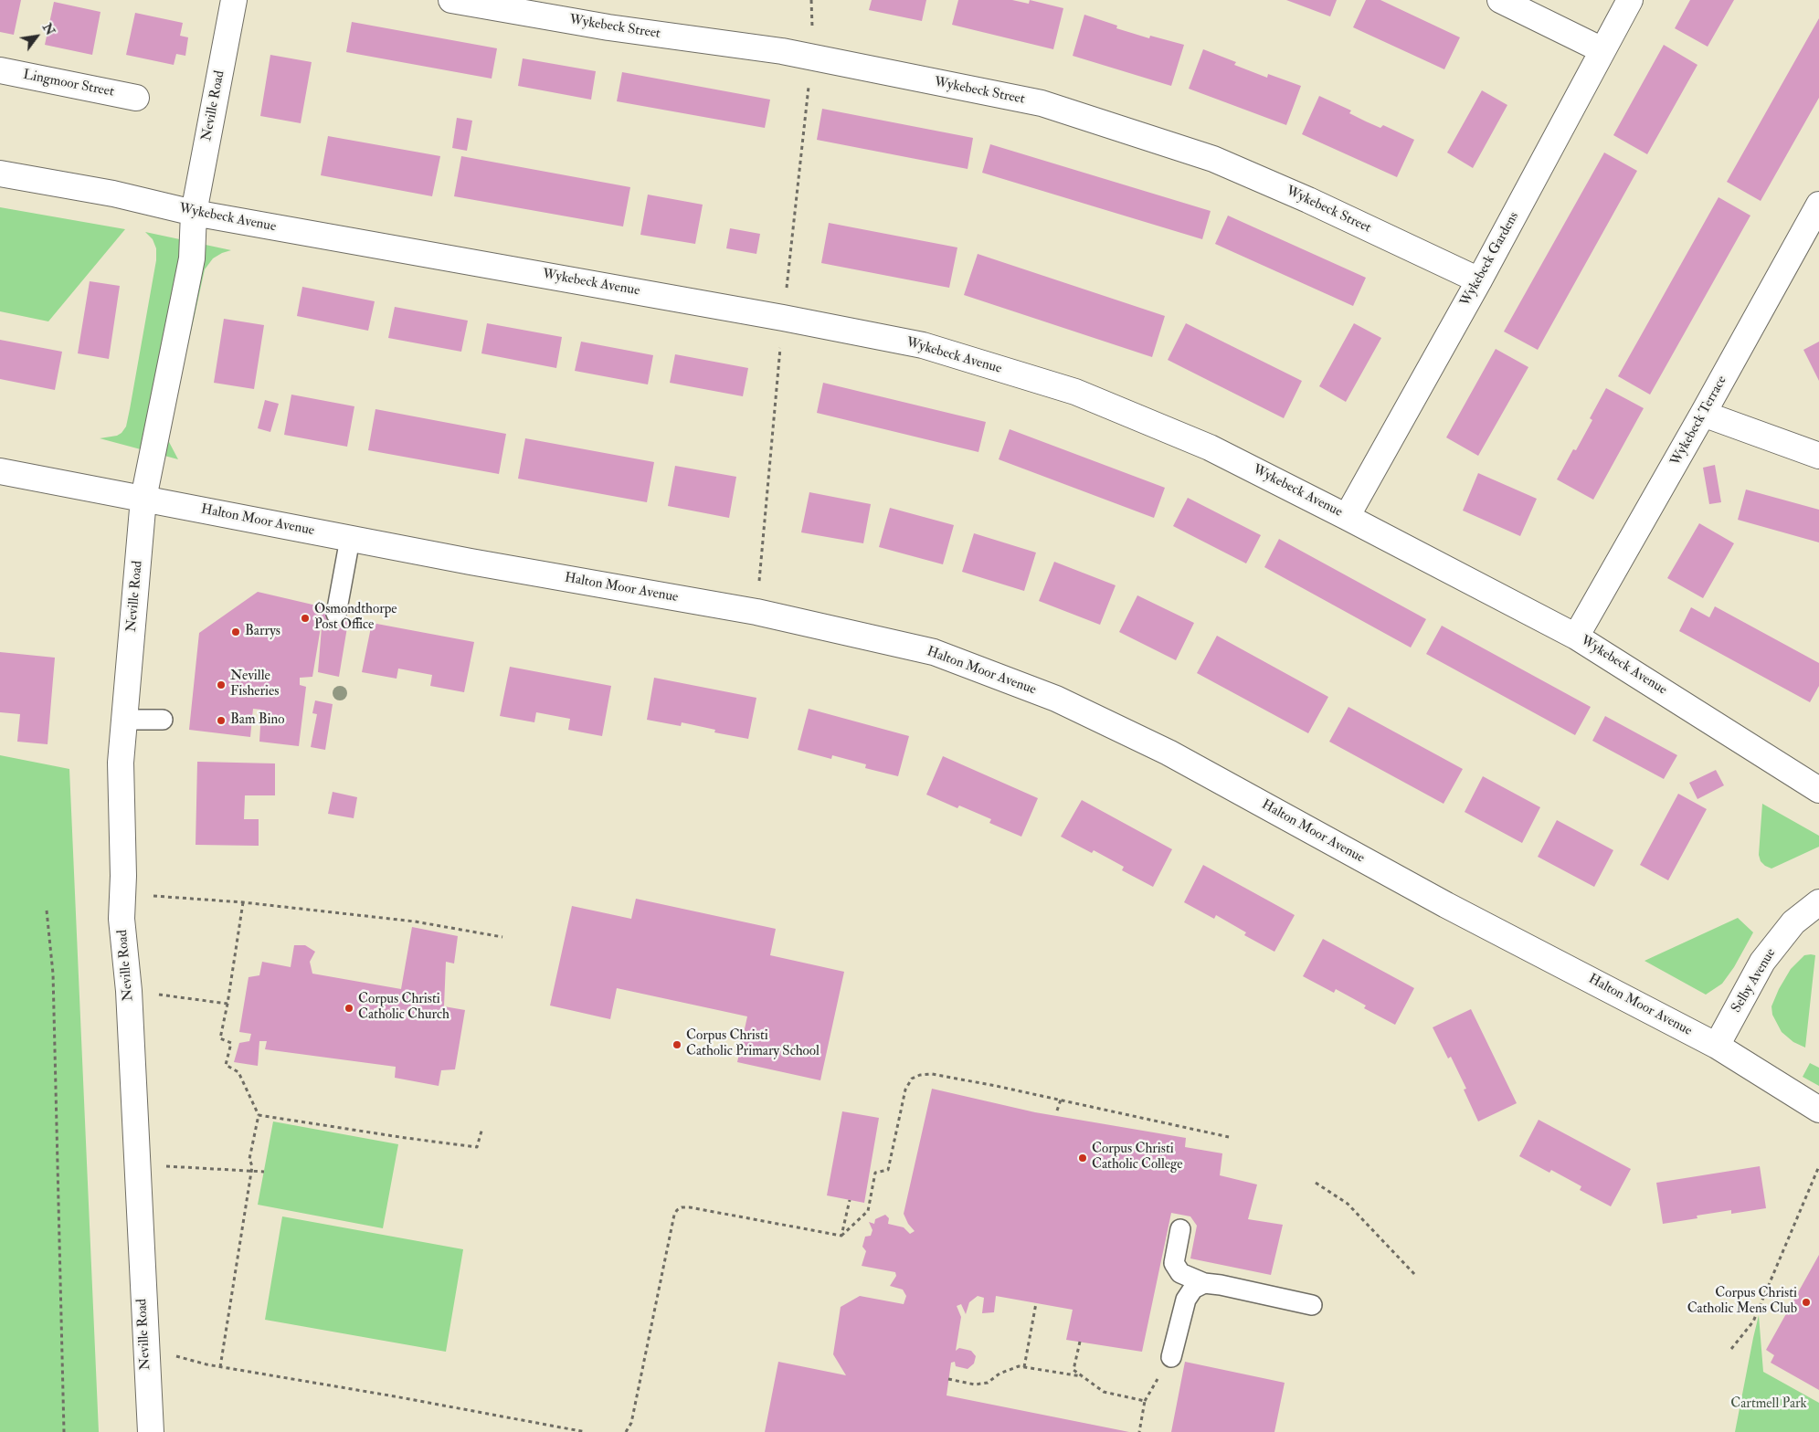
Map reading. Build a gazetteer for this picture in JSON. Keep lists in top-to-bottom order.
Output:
{
  "streets": {
    "street": [
      "Wykebeck Street",
      "Lingmoor Street",
      "Neville Road",
      "Wykebeck Avenue",
      "Wykebeck Gardens",
      "Wykebeck Terrace",
      "Halton Moor Avenue",
      "Selby Avenue"
    ]
  },
  "crossings": [
    ["Wykebeck Street", "Wykebeck Gardens"],
    ["Neville Road", "Wykebeck Avenue"],
    ["Neville Road", "Halton Moor Avenue"],
    ["Wykebeck Avenue", "Wykebeck Gardens"],
    ["Wykebeck Avenue", "Wykebeck Terrace"],
    ["Halton Moor Avenue", "Selby Avenue"]
  ],
  "parks": ["Cartmell Park"],
  "places": [
    "Osmondthorpe Post Office",
    "Barrys",
    "Neville Fisheries",
    "Bam Bino",
    "Corpus Christi Catholic Church",
    "Corpus Christi Catholic Primary School",
    "Corpus Christi Catholic College",
    "Corpus Christi Catholic Mens Club"
  ],
  "north": "top right"
}
